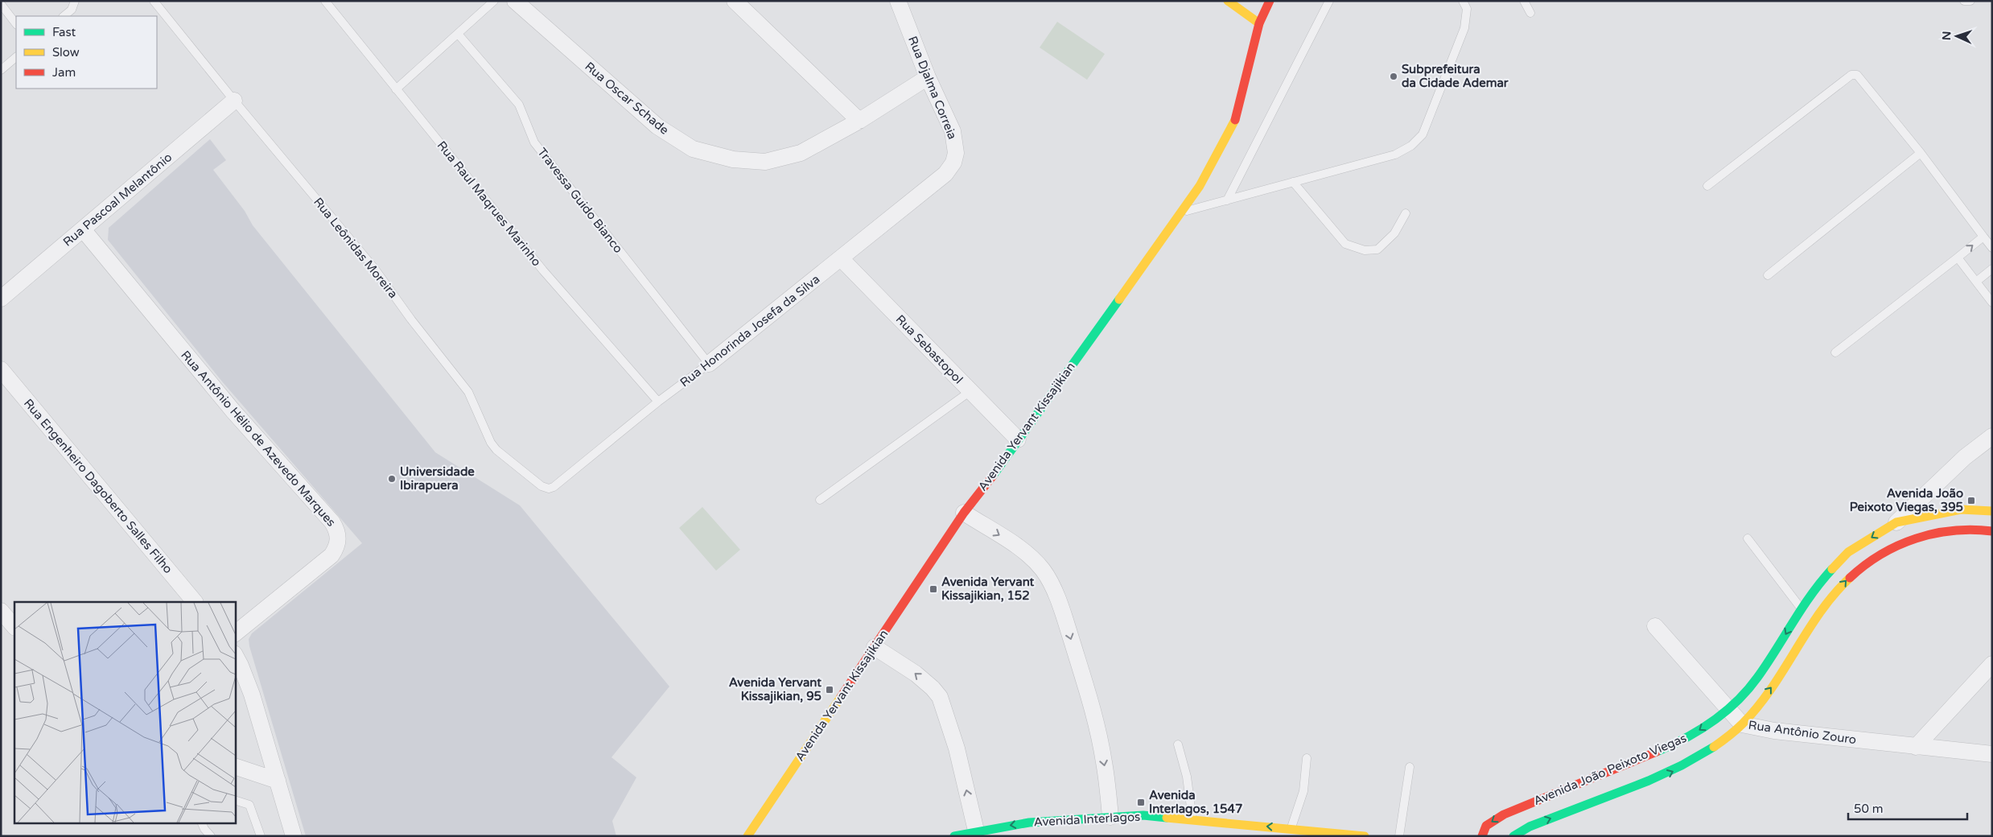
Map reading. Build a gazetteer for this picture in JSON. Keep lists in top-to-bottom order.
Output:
{
  "streets": {
    "main road": ["Avenida Yervant Kissajikian", "Avenida João Peixoto Viegas", "Avenida Interlagos"],
    "street": [
      "Rua Djalma Correia",
      "Rua Oscar Schade",
      "Rua Pascoal Melantônio",
      "Rua Honorinda Josefa da Silva",
      "Rua Sebastopol",
      "Rua Antônio Hélio de Azevedo Marques",
      "Rua Engenheiro Dagoberto Salles Filho",
      "Rua Antônio Zouro"
    ],
    "lane": ["Travessa Guido Bianco", "Rua Raul Maqrues Marinho", "Rua Leônidas Moreira"]
  },
  "crossings": [
    ["Rua Djalma Correia", "Rua Oscar Schade"],
    ["Rua Djalma Correia", "Rua Honorinda Josefa da Silva"],
    ["Rua Pascoal Melantônio", "Rua Leônidas Moreira"],
    ["Rua Pascoal Melantônio", "Rua Antônio Hélio de Azevedo Marques"],
    ["Travessa Guido Bianco", "Rua Honorinda Josefa da Silva"],
    ["Rua Raul Maqrues Marinho", "Rua Honorinda Josefa da Silva"],
    ["Rua Leônidas Moreira", "Rua Honorinda Josefa da Silva"],
    ["Rua Honorinda Josefa da Silva", "Rua Sebastopol"],
    ["Rua Sebastopol", "Avenida Yervant Kissajikian"],
    ["Rua Antônio Zouro", "Avenida João Peixoto Viegas"]
  ],
  "one_way": ["Avenida Interlagos"],
  "places": {
    "other": ["Subprefeitura da Cidade Ademar", "Universidade Ibirapuera"],
    "transit": [
      "Avenida João Peixoto Viegas, 395",
      "Avenida Yervant Kissajikian, 152",
      "Avenida Yervant Kissajikian, 95",
      "Avenida Interlagos, 1547"
    ]
  },
  "legend": ["Fast", "Slow", "Jam"],
  "scale_bar": "50 m",
  "north": "left"
}
